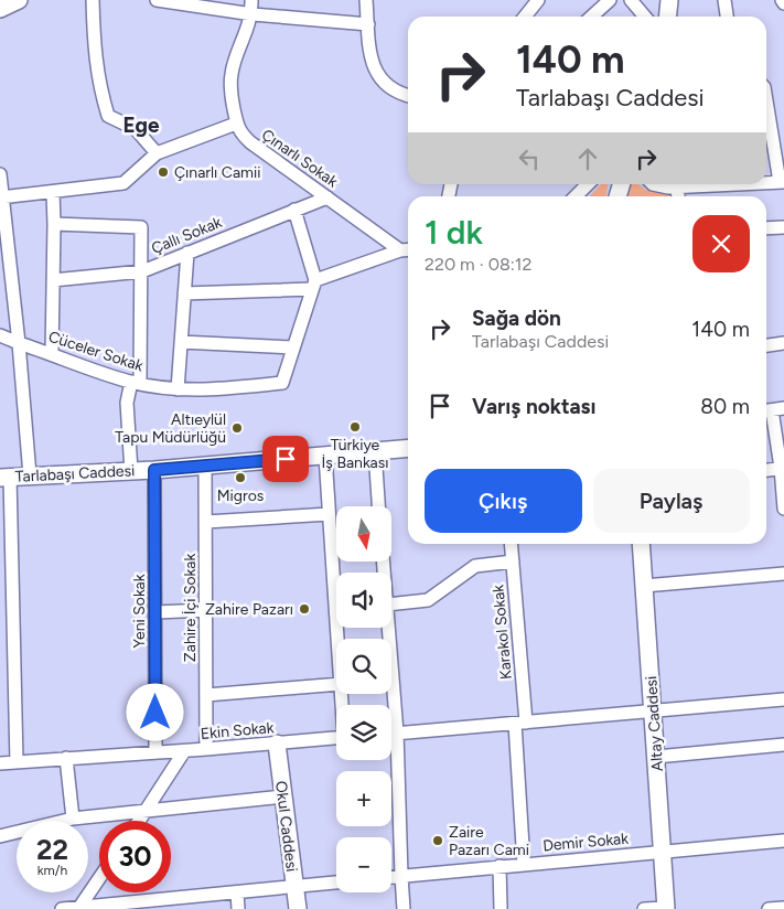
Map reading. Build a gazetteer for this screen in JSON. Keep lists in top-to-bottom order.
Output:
{
  "streets": {
    "main road": ["Tarlabaşı Caddesi", "Altay Caddesi", "Okul Caddesi"],
    "street": [
      "Çınarlı Sokak",
      "Çallı Sokak",
      "Cüceler Sokak",
      "Zahire İçi Sokak",
      "Yeni Sokak",
      "Karakol Sokak",
      "Ekin Sokak",
      "Demir Sokak"
    ]
  },
  "crossings": [
    ["Çınarlı Sokak", "Çallı Sokak"],
    ["Tarlabaşı Caddesi", "Zahire İçi Sokak"],
    ["Tarlabaşı Caddesi", "Yeni Sokak"],
    ["Zahire İçi Sokak", "Ekin Sokak"],
    ["Yeni Sokak", "Ekin Sokak"],
    ["Karakol Sokak", "Demir Sokak"],
    ["Altay Caddesi", "Demir Sokak"],
    ["Ekin Sokak", "Okul Caddesi"]
  ],
  "districts": ["Ege"],
  "places": [
    "Çınarlı Camii",
    "Türkiye İş Bankası",
    "Altıeylül Tapu Müdürlüğü",
    "Migros",
    "Zahire Pazarı",
    "Zaire Pazarı Cami"
  ],
  "north": "bottom",
  "page": {
    "turn": ["140 m", "Tarlabaşı Caddesi"],
    "heading": ["1 dk", "220 m · 08:12"],
    "list": [
      {
        "name": "Sağa dön",
        "note": "Tarlabaşı Caddesi",
        "value": "140 m"
      },
      {
        "name": "Varış noktası",
        "value": "80 m"
      }
    ],
    "buttons": ["Çıkış", "Paylaş"],
    "map_buttons": ["+", "−"],
    "speed": "22 km/h",
    "limit": "30"
  }
}
